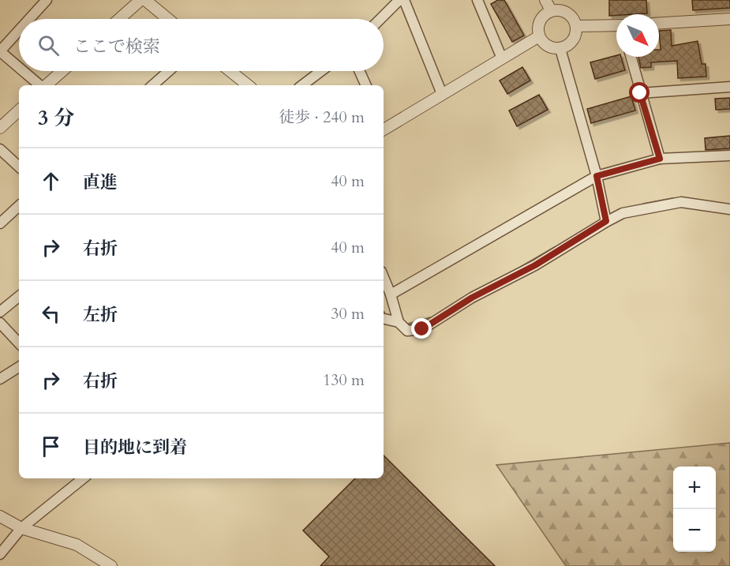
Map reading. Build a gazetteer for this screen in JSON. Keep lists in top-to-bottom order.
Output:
{
  "north": "bottom right",
  "page": {
    "search": "ここで検索",
    "heading": ["3 分", "徒歩 · 240 m"],
    "list": [
      ["直進", "40 m"],
      ["右折", "40 m"],
      ["左折", "30 m"],
      ["右折", "130 m"],
      "目的地に到着"
    ],
    "map_buttons": ["+", "−"]
  }
}
